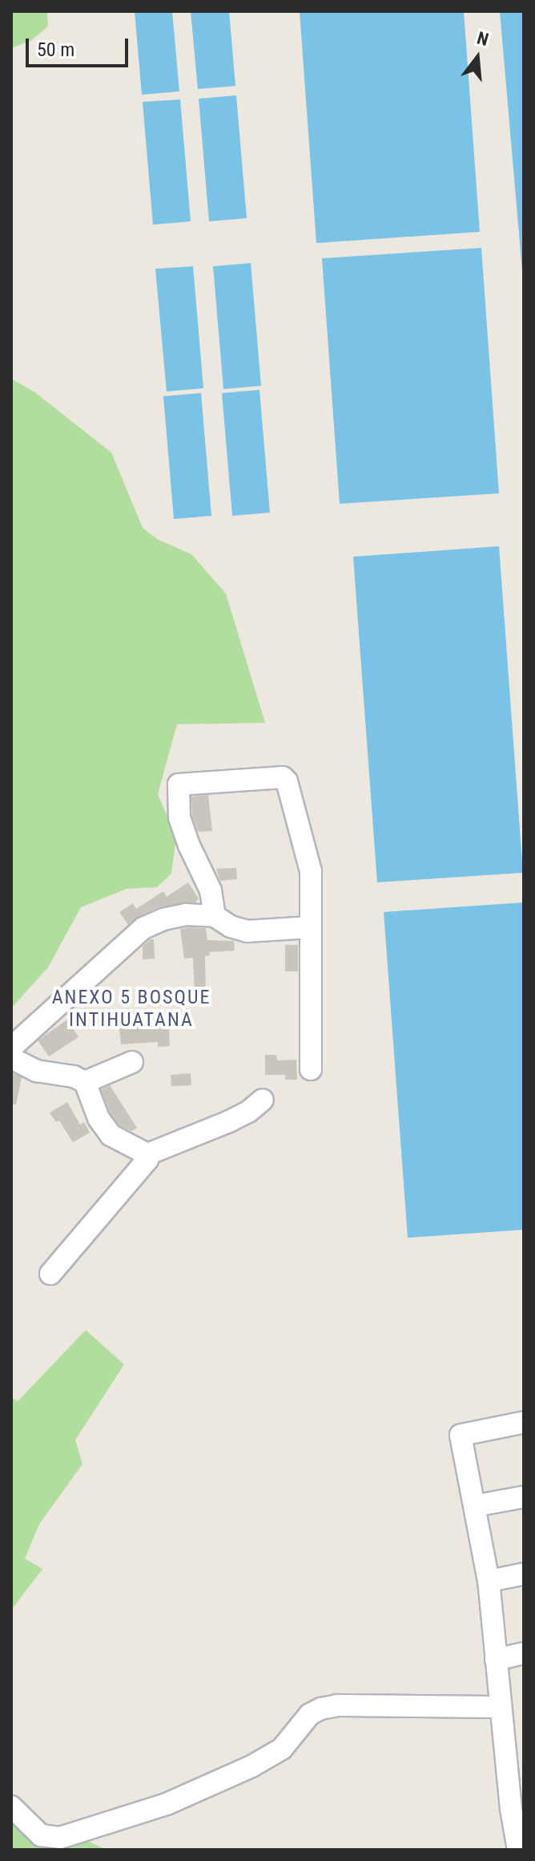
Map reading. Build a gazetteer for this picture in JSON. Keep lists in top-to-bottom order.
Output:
{
  "districts": ["ANEXO 5 BOSQUE INTIHUATANA"],
  "scale_bar": "50 m",
  "north": "top"
}
